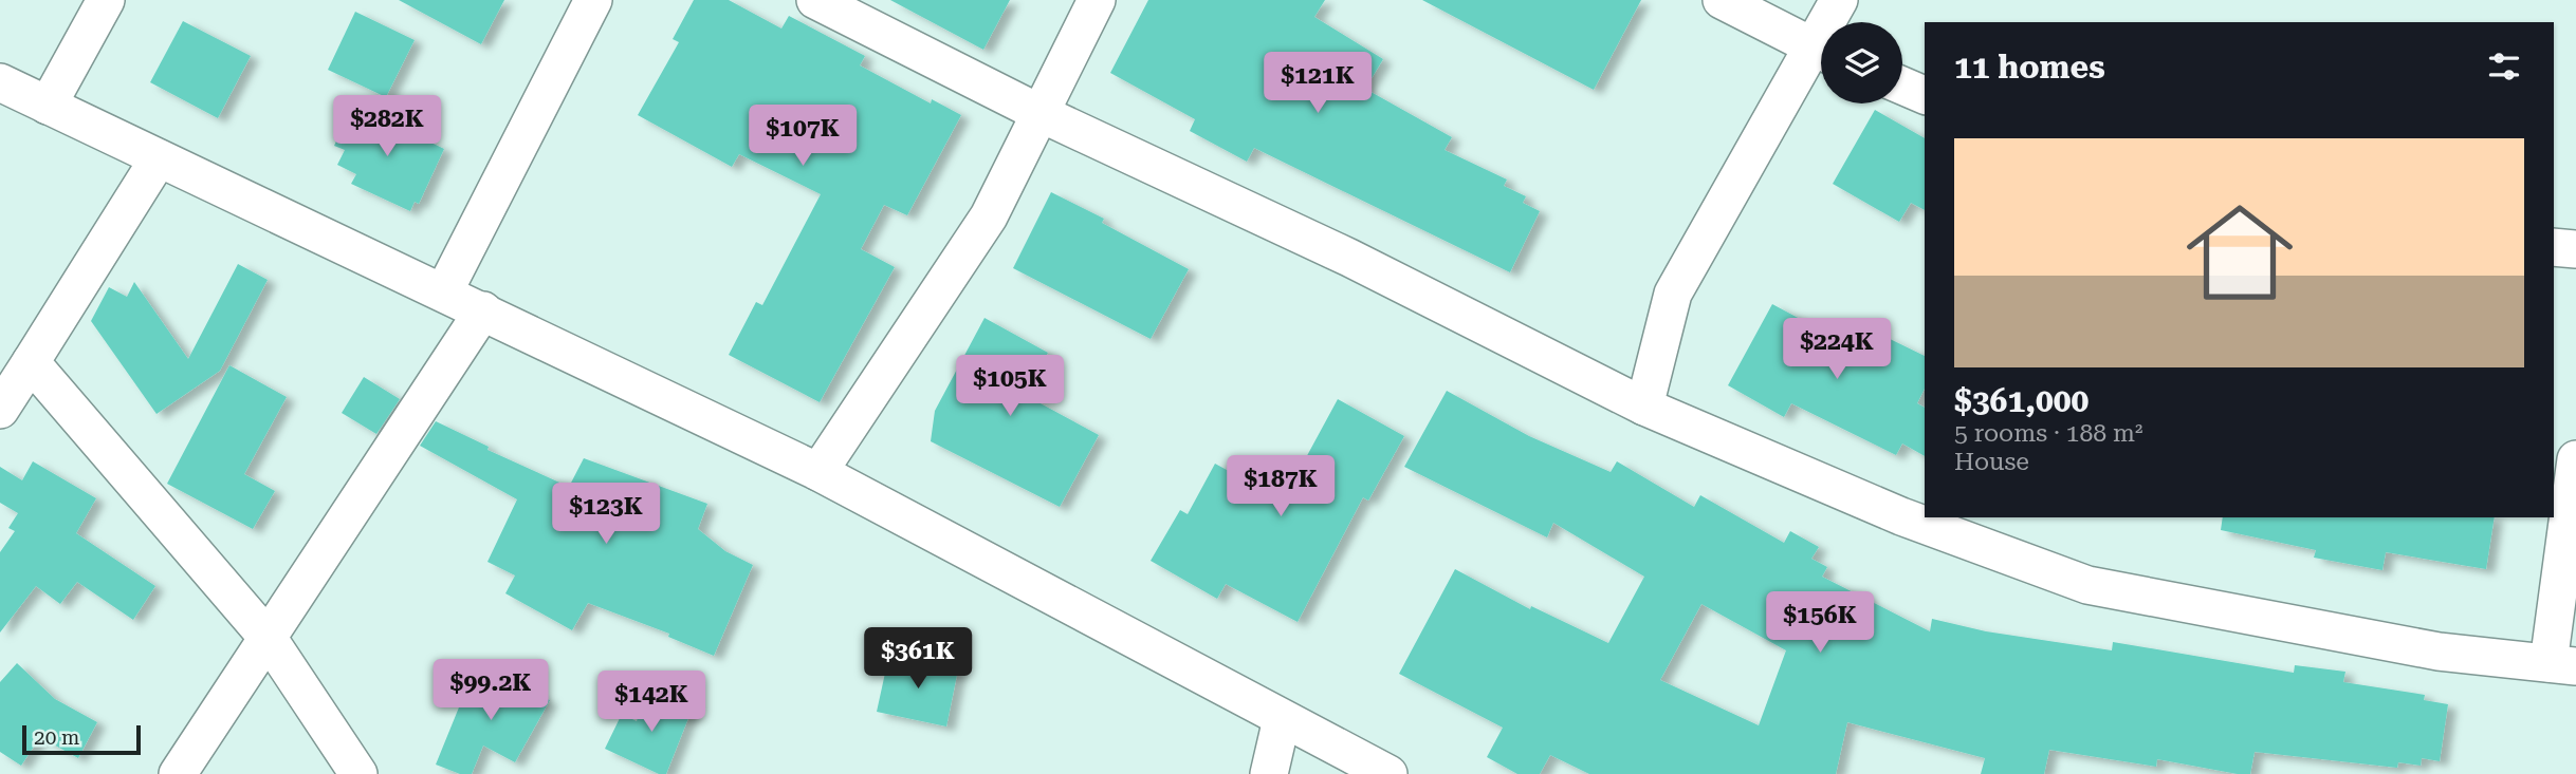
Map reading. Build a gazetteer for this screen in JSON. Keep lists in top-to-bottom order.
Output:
{
  "scale_bar": "20 m",
  "page": {
    "heading": "11 homes",
    "price": [
      "$121K",
      "$282K",
      "$107K",
      "$224K",
      "$105K",
      "$187K",
      "$123K",
      "$156K",
      "$361K",
      "$99.2K",
      "$142K"
    ],
    "list": [
      {
        "name": "$361,000",
        "note": "5 rooms · 188 m² · House"
      }
    ],
    "scale": "20 m"
  }
}
